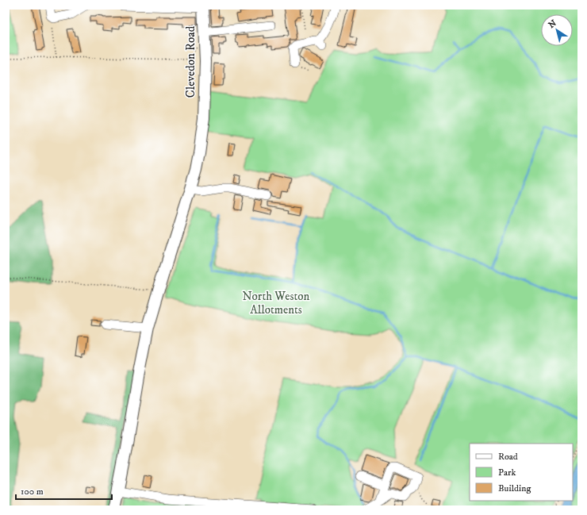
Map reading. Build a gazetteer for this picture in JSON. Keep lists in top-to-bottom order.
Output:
{
  "streets": {
    "main road": ["Clevedon Road"]
  },
  "parks": ["North Weston Allotments"],
  "legend": ["Road", "Park", "Building"],
  "scale_bar": "100 m",
  "north": "top left"
}
